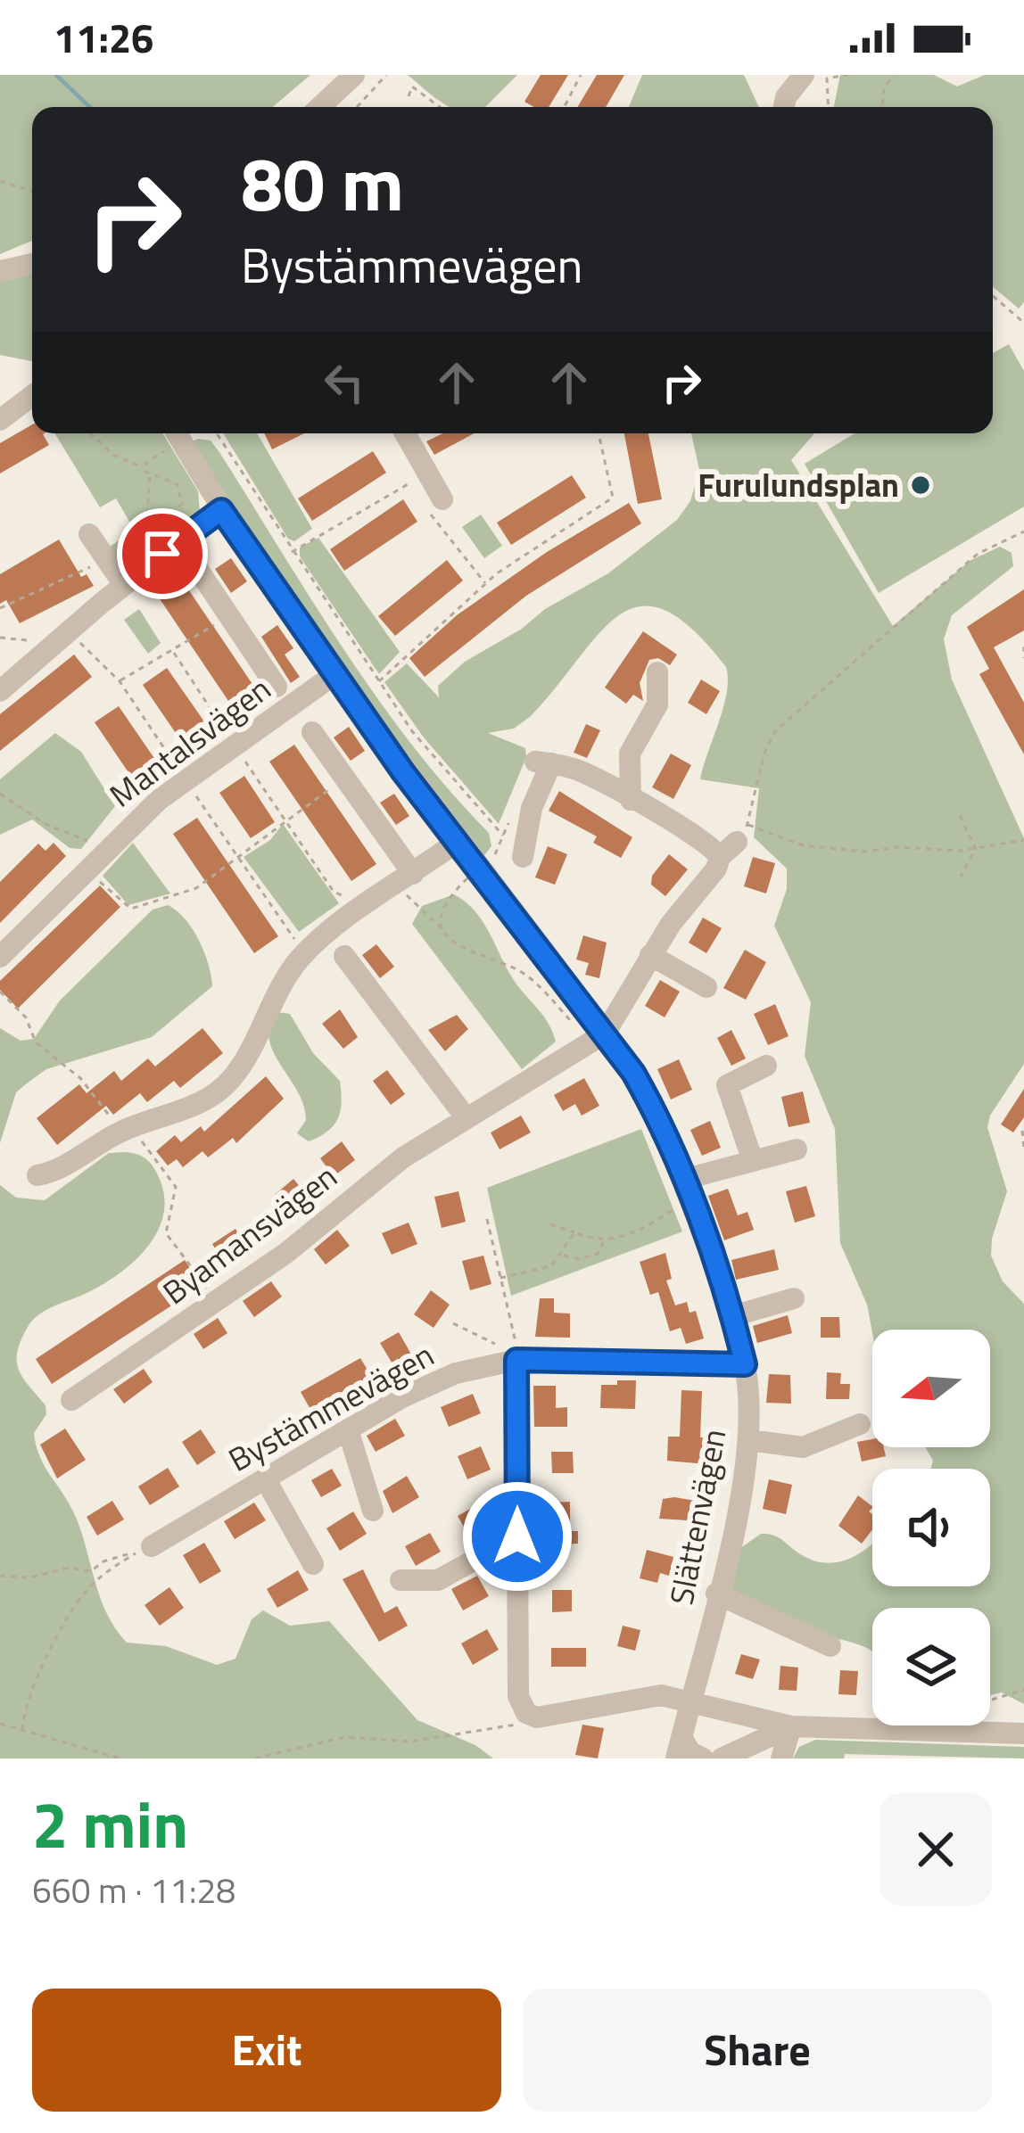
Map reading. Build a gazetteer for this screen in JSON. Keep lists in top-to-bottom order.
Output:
{
  "streets": {
    "street": [
      "Mantalsvägen",
      "Byamansvägen",
      "Bystämmevägen",
      "Slättenvägen"
    ]
  },
  "crossings": [
    ["Mantalsvägen", "Slättenvägen"],
    ["Byamansvägen", "Slättenvägen"],
    ["Bystämmevägen", "Slättenvägen"]
  ],
  "places": ["Furulundsplan"],
  "north": "left",
  "page": {
    "status": "11:26",
    "turn": ["80 m", "Bystämmevägen"],
    "heading": ["2 min", "660 m · 11:28"],
    "buttons": ["Exit", "Share"]
  }
}
